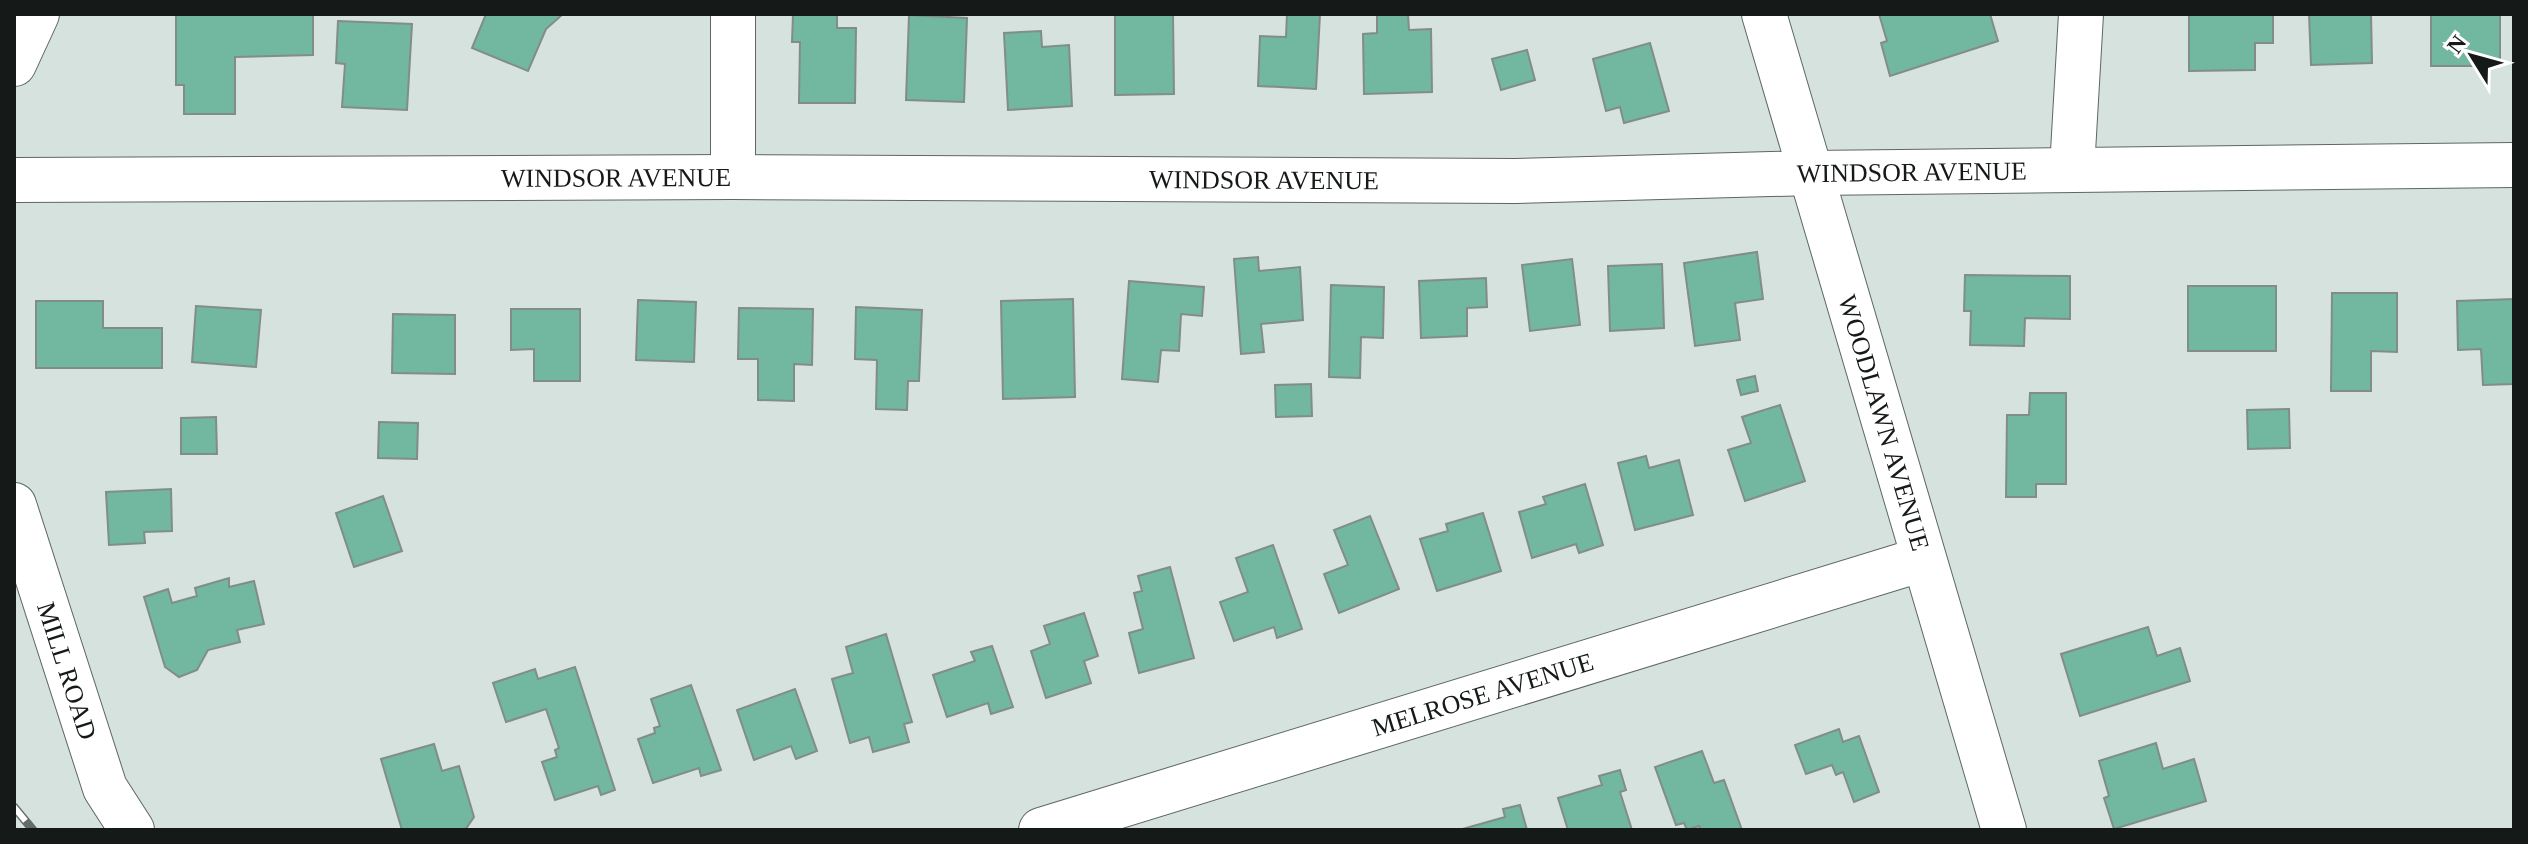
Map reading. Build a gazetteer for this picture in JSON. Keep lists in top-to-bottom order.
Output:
{
  "streets": {
    "street": [
      "WINDSOR AVENUE",
      "WOODLAWN AVENUE",
      "MILL ROAD",
      "MELROSE AVENUE"
    ]
  },
  "crossings": [
    ["WINDSOR AVENUE", "WOODLAWN AVENUE"],
    ["WOODLAWN AVENUE", "MELROSE AVENUE"]
  ],
  "north": "top left"
}
